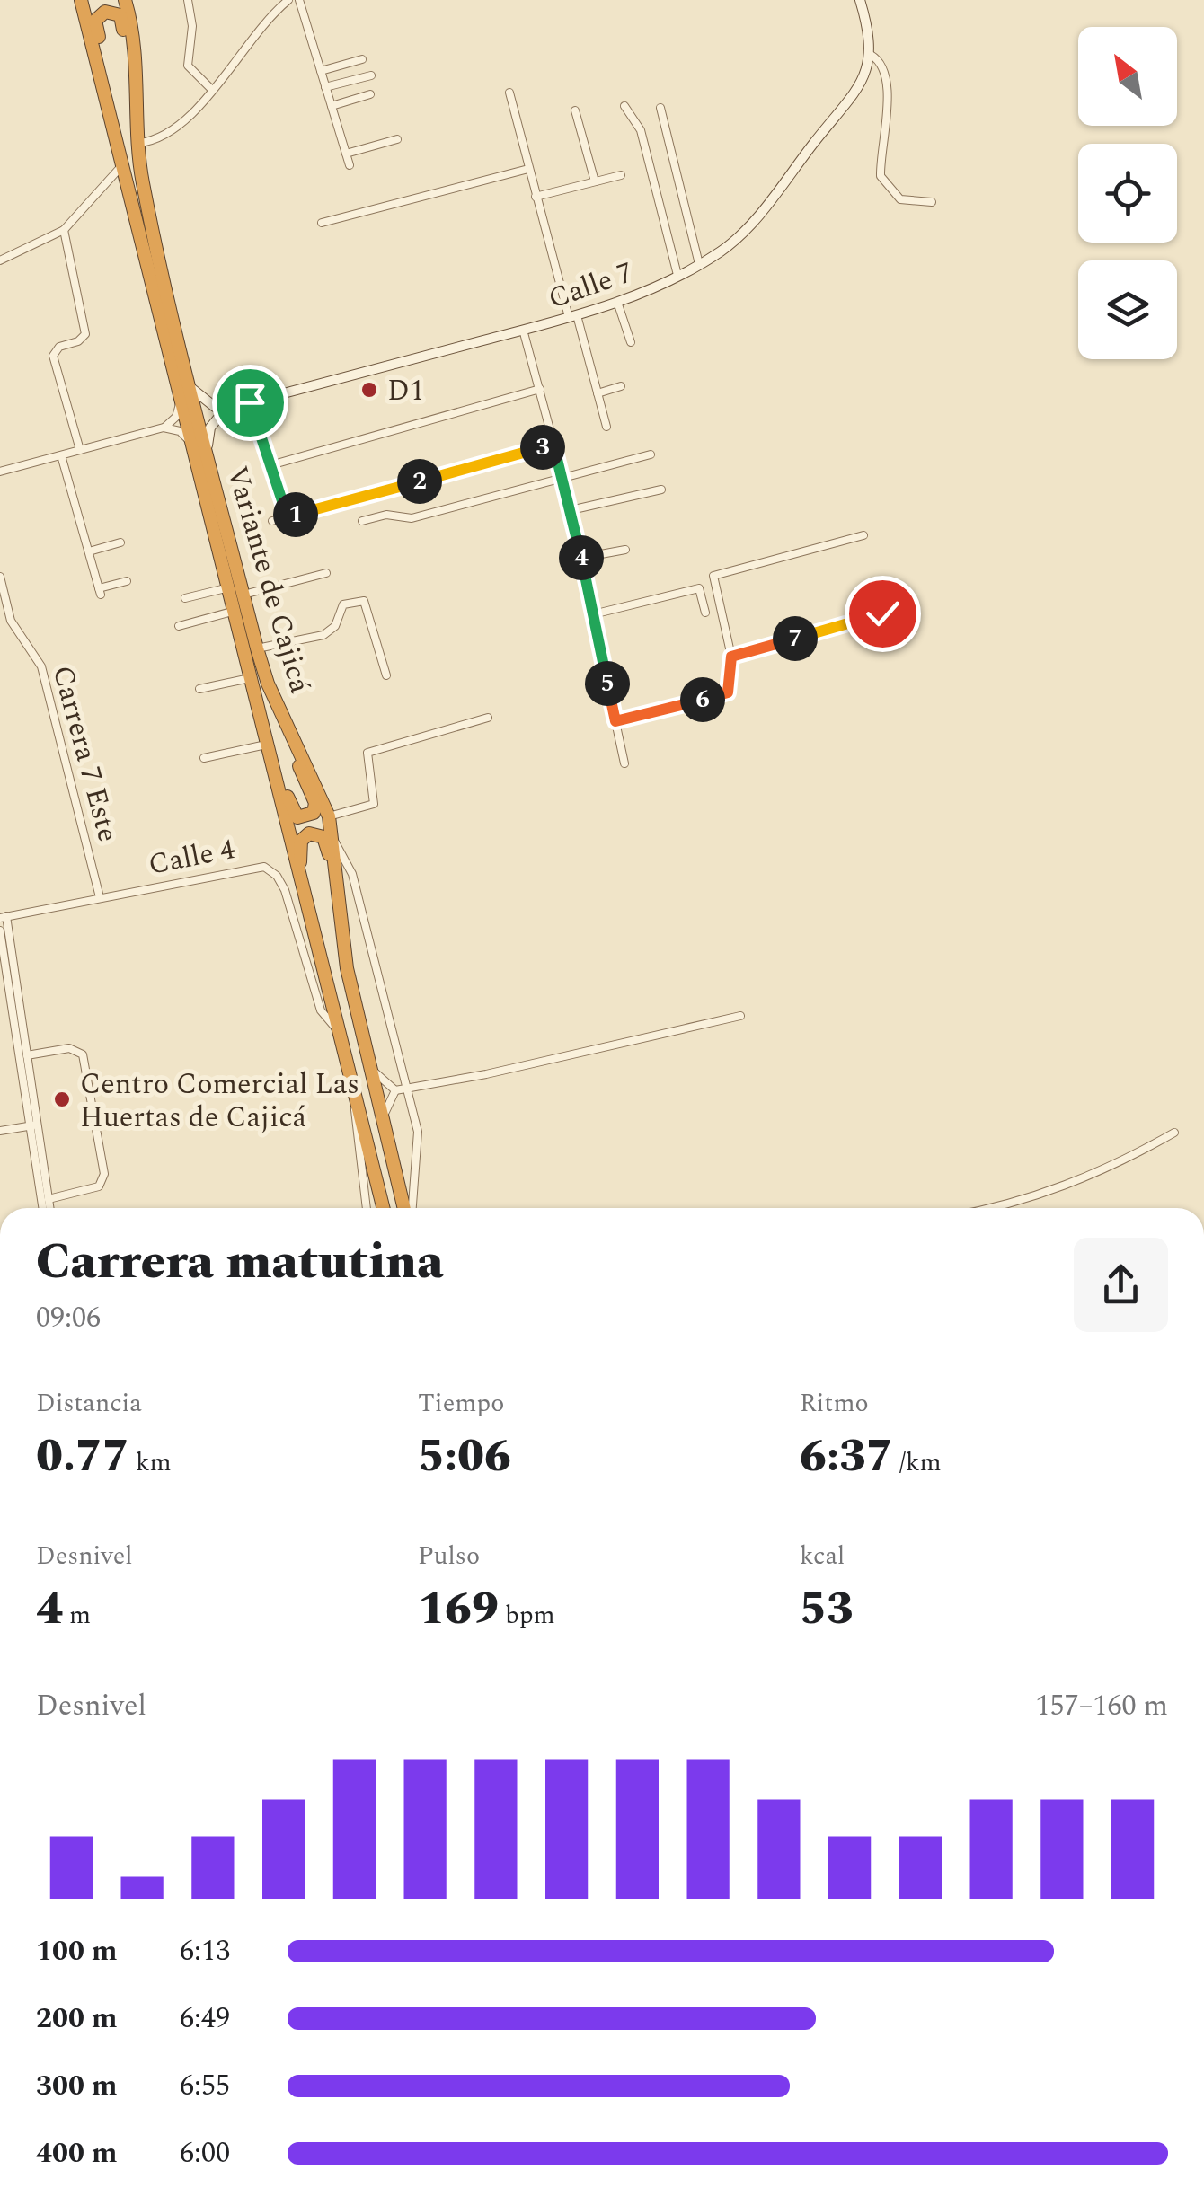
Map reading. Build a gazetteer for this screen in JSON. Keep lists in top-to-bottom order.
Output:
{
  "streets": {
    "highway": ["Variante de Cajicá"],
    "street": ["Calle 7", "Carrera 7 Este", "Calle 4"]
  },
  "crossings": [
    ["Variante de Cajicá", "Calle 4"],
    ["Carrera 7 Este", "Calle 4"]
  ],
  "places": ["D1", "Centro Comercial Las Huertas de Cajicá"],
  "north": "top left",
  "page": {
    "pins": [
      "3",
      "2",
      "1",
      "4",
      "7",
      "5",
      "6"
    ],
    "heading": ["Carrera matutina", "09:06"],
    "stats": [
      ["Distancia", "0.77 km"],
      ["Tiempo", "5:06"],
      ["Ritmo", "6:37 /km"],
      ["Desnivel", "4 m"],
      ["Pulso", "169 bpm"],
      ["kcal", "53"]
    ],
    "chart": ["Desnivel", "157–160 m"],
    "list": [
      {
        "name": "100 m",
        "note": "6:13"
      },
      {
        "name": "200 m",
        "note": "6:49"
      },
      {
        "name": "300 m",
        "note": "6:55"
      },
      {
        "name": "400 m",
        "note": "6:00"
      }
    ]
  }
}
